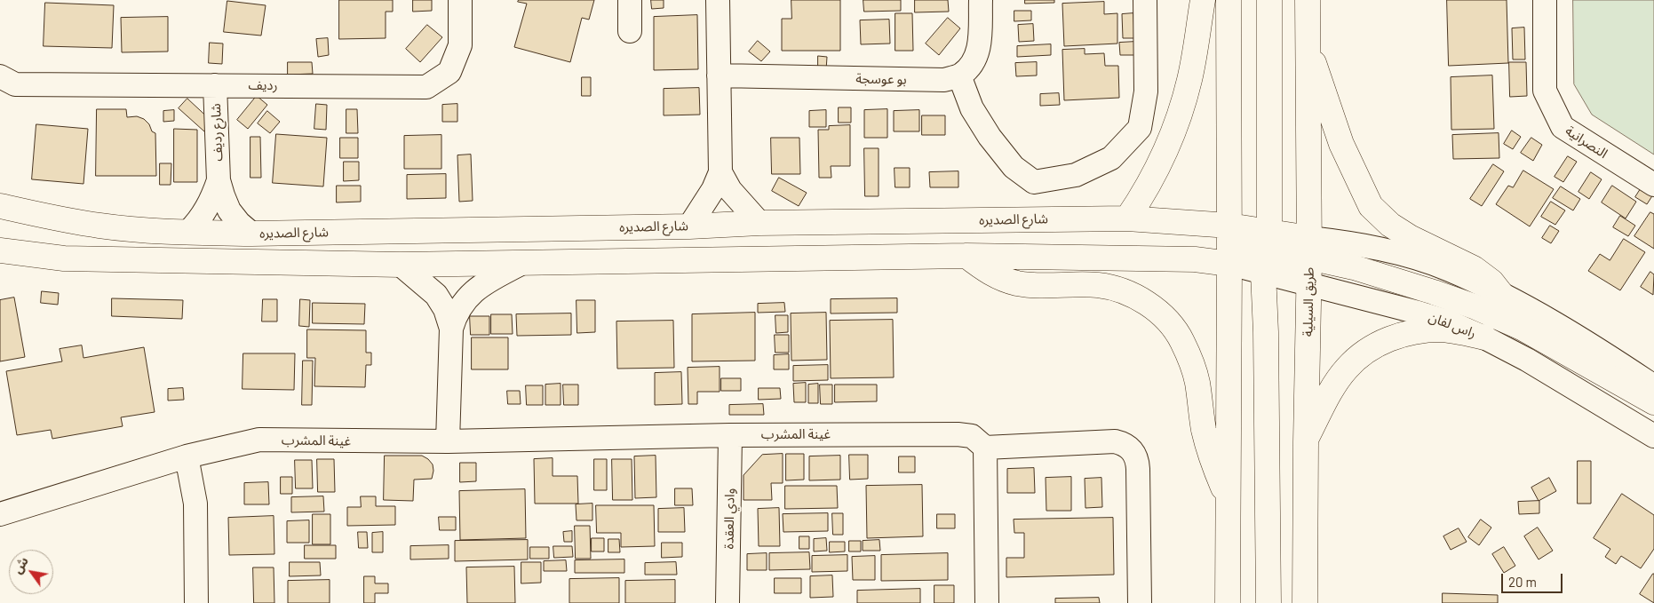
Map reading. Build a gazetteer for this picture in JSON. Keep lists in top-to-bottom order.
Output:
{
  "streets": {
    "main road": ["شارع الصديره", "طريق السيلية"],
    "street": [
      "بو عوسجة",
      "رديف",
      "شارع رديف",
      "النصرانية",
      "راس لفان",
      "غينة المشرب",
      "وادي العقدة"
    ]
  },
  "crossings": [
    ["رديف", "شارع رديف"],
    ["شارع رديف", "شارع الصديره"],
    ["شارع الصديره", "طريق السيلية"],
    ["طريق السيلية", "راس لفان"],
    ["غينة المشرب", "وادي العقدة"]
  ],
  "scale_bar": "20 m",
  "north": "top left"
}
